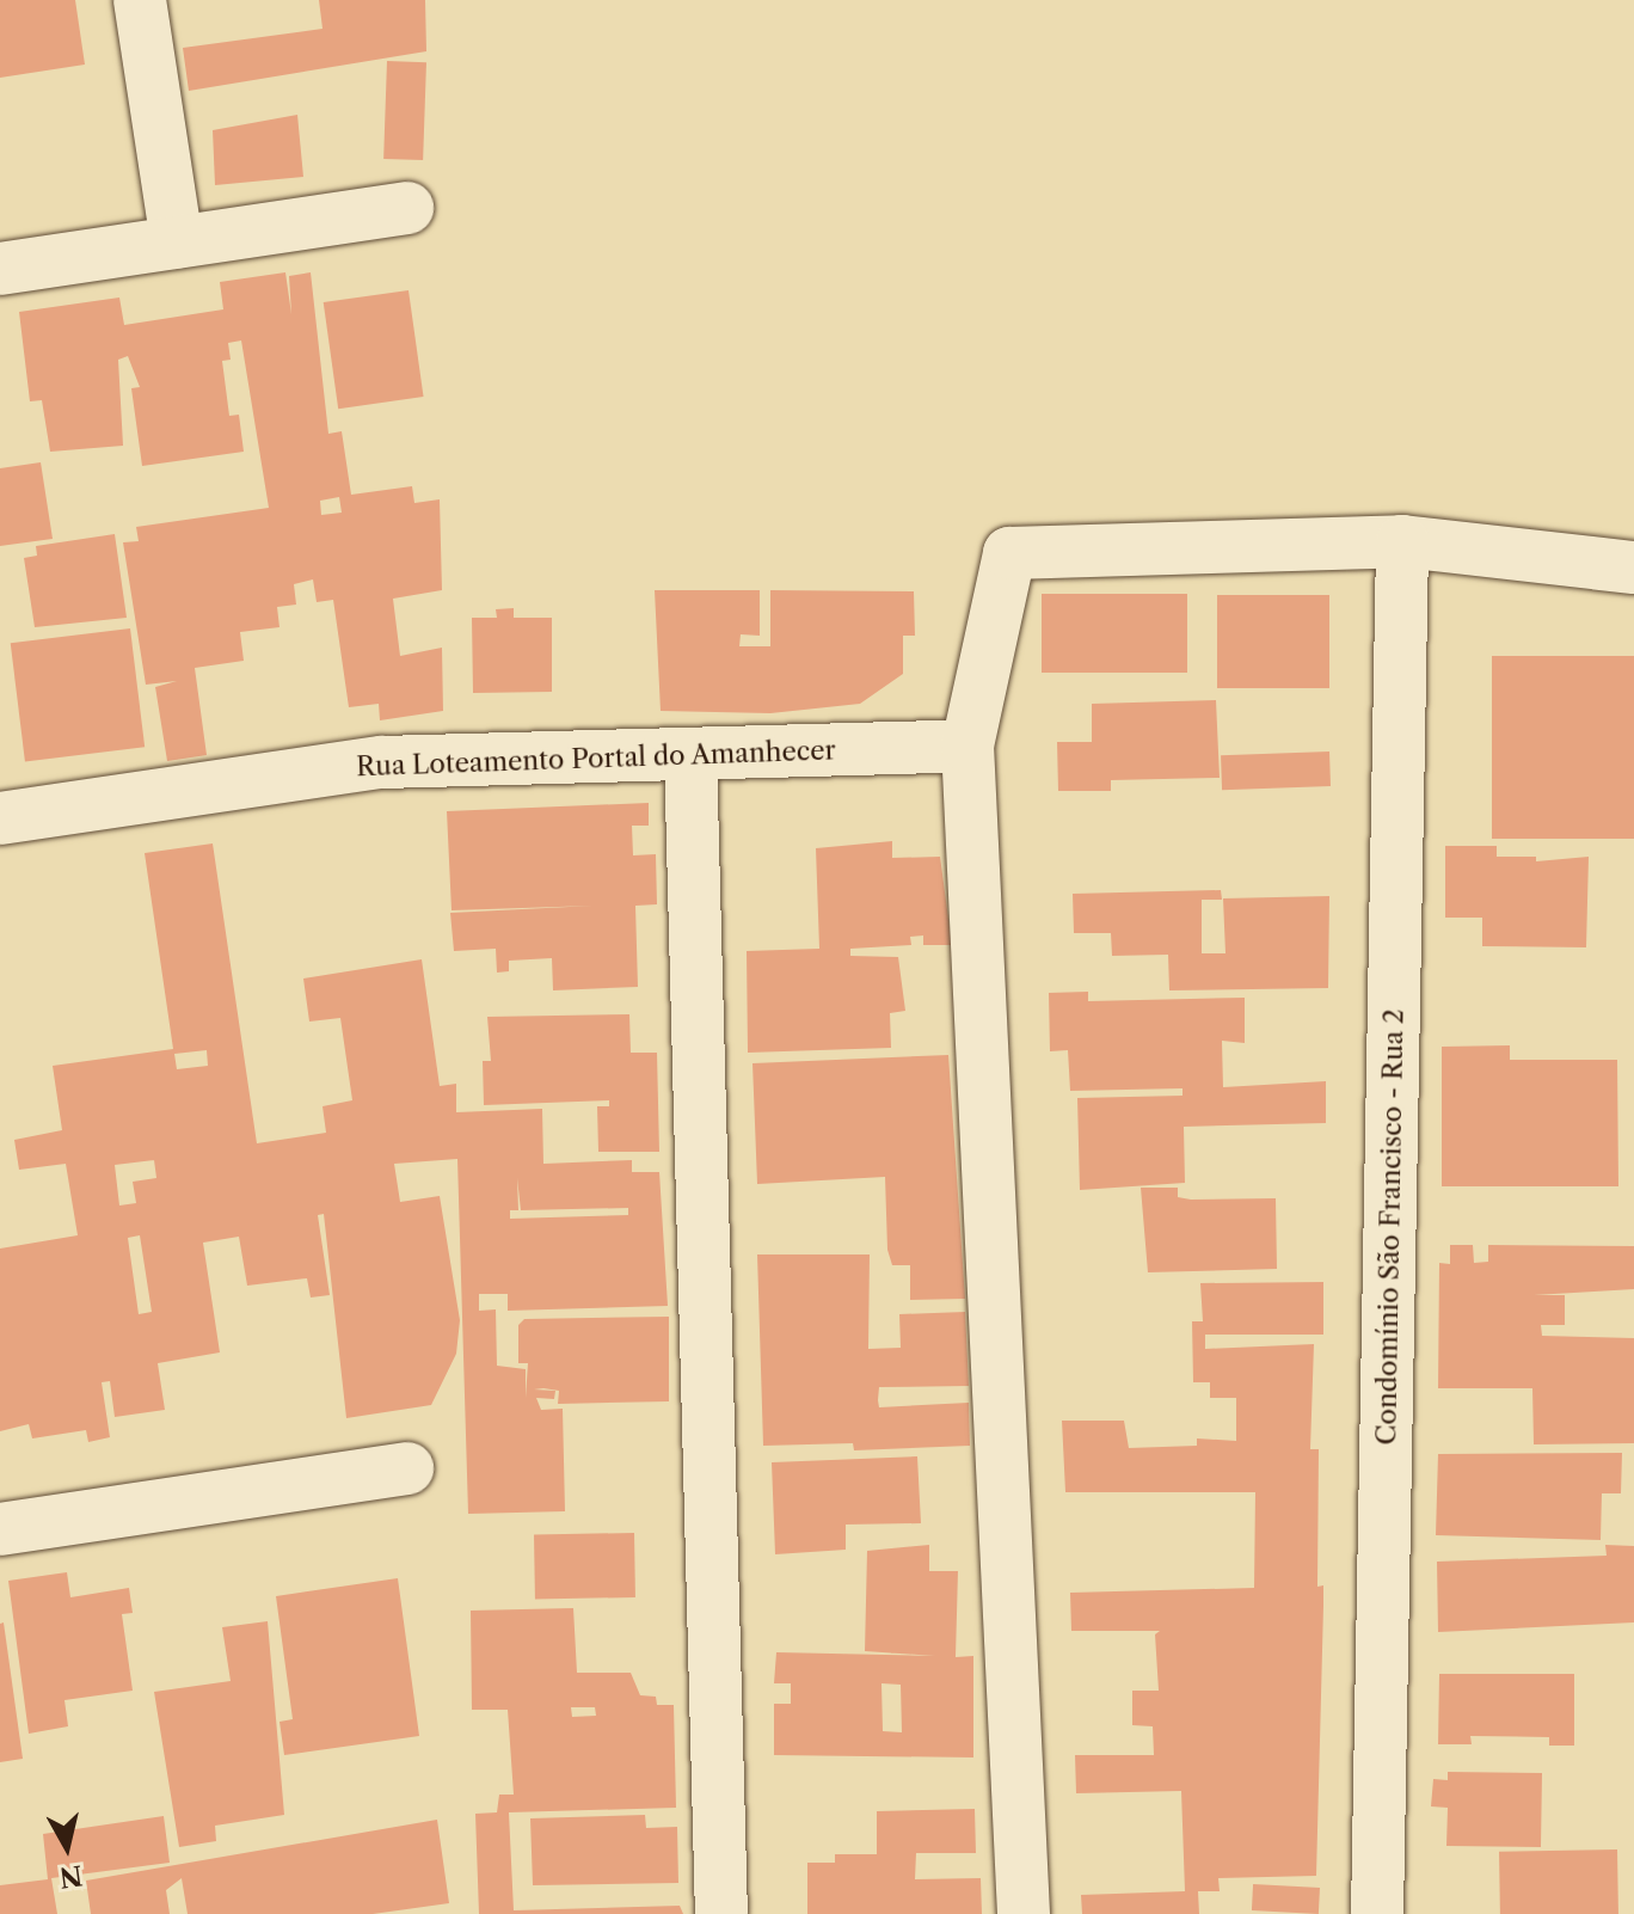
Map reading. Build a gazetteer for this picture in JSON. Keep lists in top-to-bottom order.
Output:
{
  "streets": {
    "street": ["Rua Loteamento Portal do Amanhecer", "Condomínio São Francisco - Rua 2"]
  },
  "north": "bottom"
}
